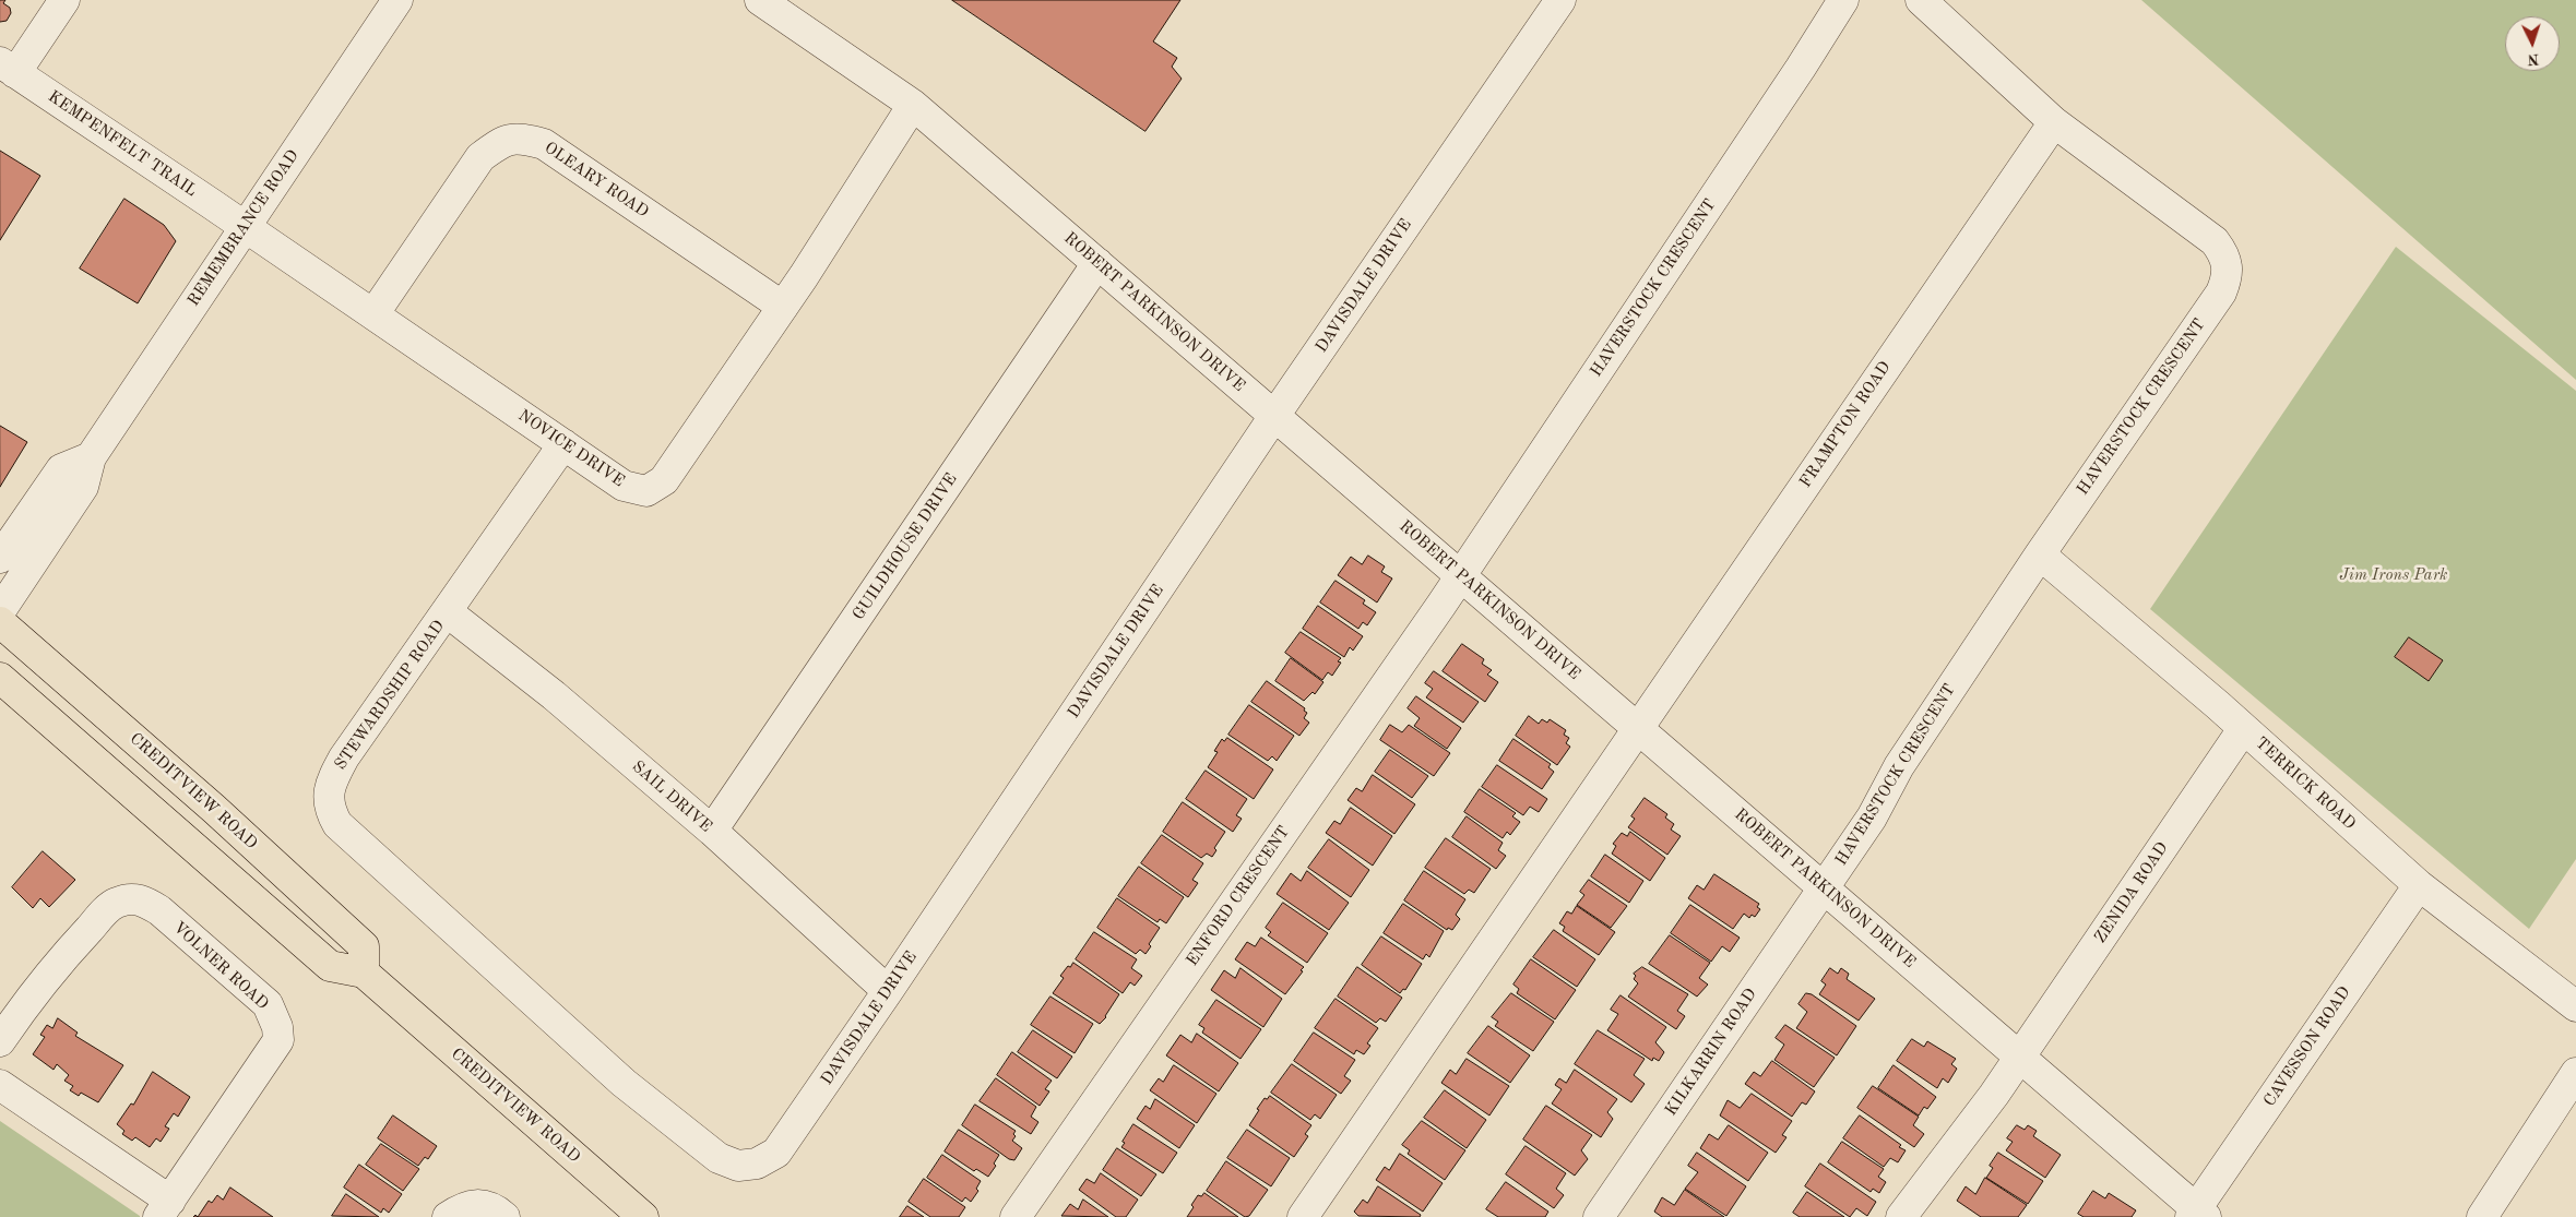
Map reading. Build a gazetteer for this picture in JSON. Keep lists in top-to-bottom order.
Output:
{
  "streets": {
    "main road": ["CREDITVIEW ROAD"],
    "street": [
      "KEMPENFELT TRAIL",
      "OLEARY ROAD",
      "REMEMBRANCE ROAD",
      "DAVISDALE DRIVE",
      "HAVERSTOCK CRESCENT",
      "ROBERT PARKINSON DRIVE",
      "FRAMPTON ROAD",
      "NOVICE DRIVE",
      "GUILDHOUSE DRIVE",
      "STEWARDSHIP ROAD",
      "TERRICK ROAD",
      "SAIL DRIVE",
      "ZENIDA ROAD",
      "ENFORD CRESCENT",
      "VOLNER ROAD",
      "CAVESSON ROAD",
      "KILKARRIN ROAD"
    ]
  },
  "crossings": [
    ["KEMPENFELT TRAIL", "REMEMBRANCE ROAD"],
    ["KEMPENFELT TRAIL", "NOVICE DRIVE"],
    ["OLEARY ROAD", "NOVICE DRIVE"],
    ["REMEMBRANCE ROAD", "NOVICE DRIVE"],
    ["DAVISDALE DRIVE", "ROBERT PARKINSON DRIVE"],
    ["DAVISDALE DRIVE", "STEWARDSHIP ROAD"],
    ["DAVISDALE DRIVE", "SAIL DRIVE"],
    ["HAVERSTOCK CRESCENT", "ROBERT PARKINSON DRIVE"],
    ["HAVERSTOCK CRESCENT", "FRAMPTON ROAD"],
    ["HAVERSTOCK CRESCENT", "TERRICK ROAD"],
    ["HAVERSTOCK CRESCENT", "ENFORD CRESCENT"],
    ["HAVERSTOCK CRESCENT", "KILKARRIN ROAD"],
    ["ROBERT PARKINSON DRIVE", "FRAMPTON ROAD"],
    ["ROBERT PARKINSON DRIVE", "NOVICE DRIVE"],
    ["ROBERT PARKINSON DRIVE", "GUILDHOUSE DRIVE"],
    ["ROBERT PARKINSON DRIVE", "ZENIDA ROAD"],
    ["ROBERT PARKINSON DRIVE", "ENFORD CRESCENT"],
    ["ROBERT PARKINSON DRIVE", "CAVESSON ROAD"],
    ["ROBERT PARKINSON DRIVE", "KILKARRIN ROAD"],
    ["NOVICE DRIVE", "STEWARDSHIP ROAD"],
    ["GUILDHOUSE DRIVE", "SAIL DRIVE"],
    ["STEWARDSHIP ROAD", "SAIL DRIVE"],
    ["TERRICK ROAD", "ZENIDA ROAD"],
    ["TERRICK ROAD", "CAVESSON ROAD"]
  ],
  "parks": ["Jim Irons Park"],
  "north": "bottom"
}
